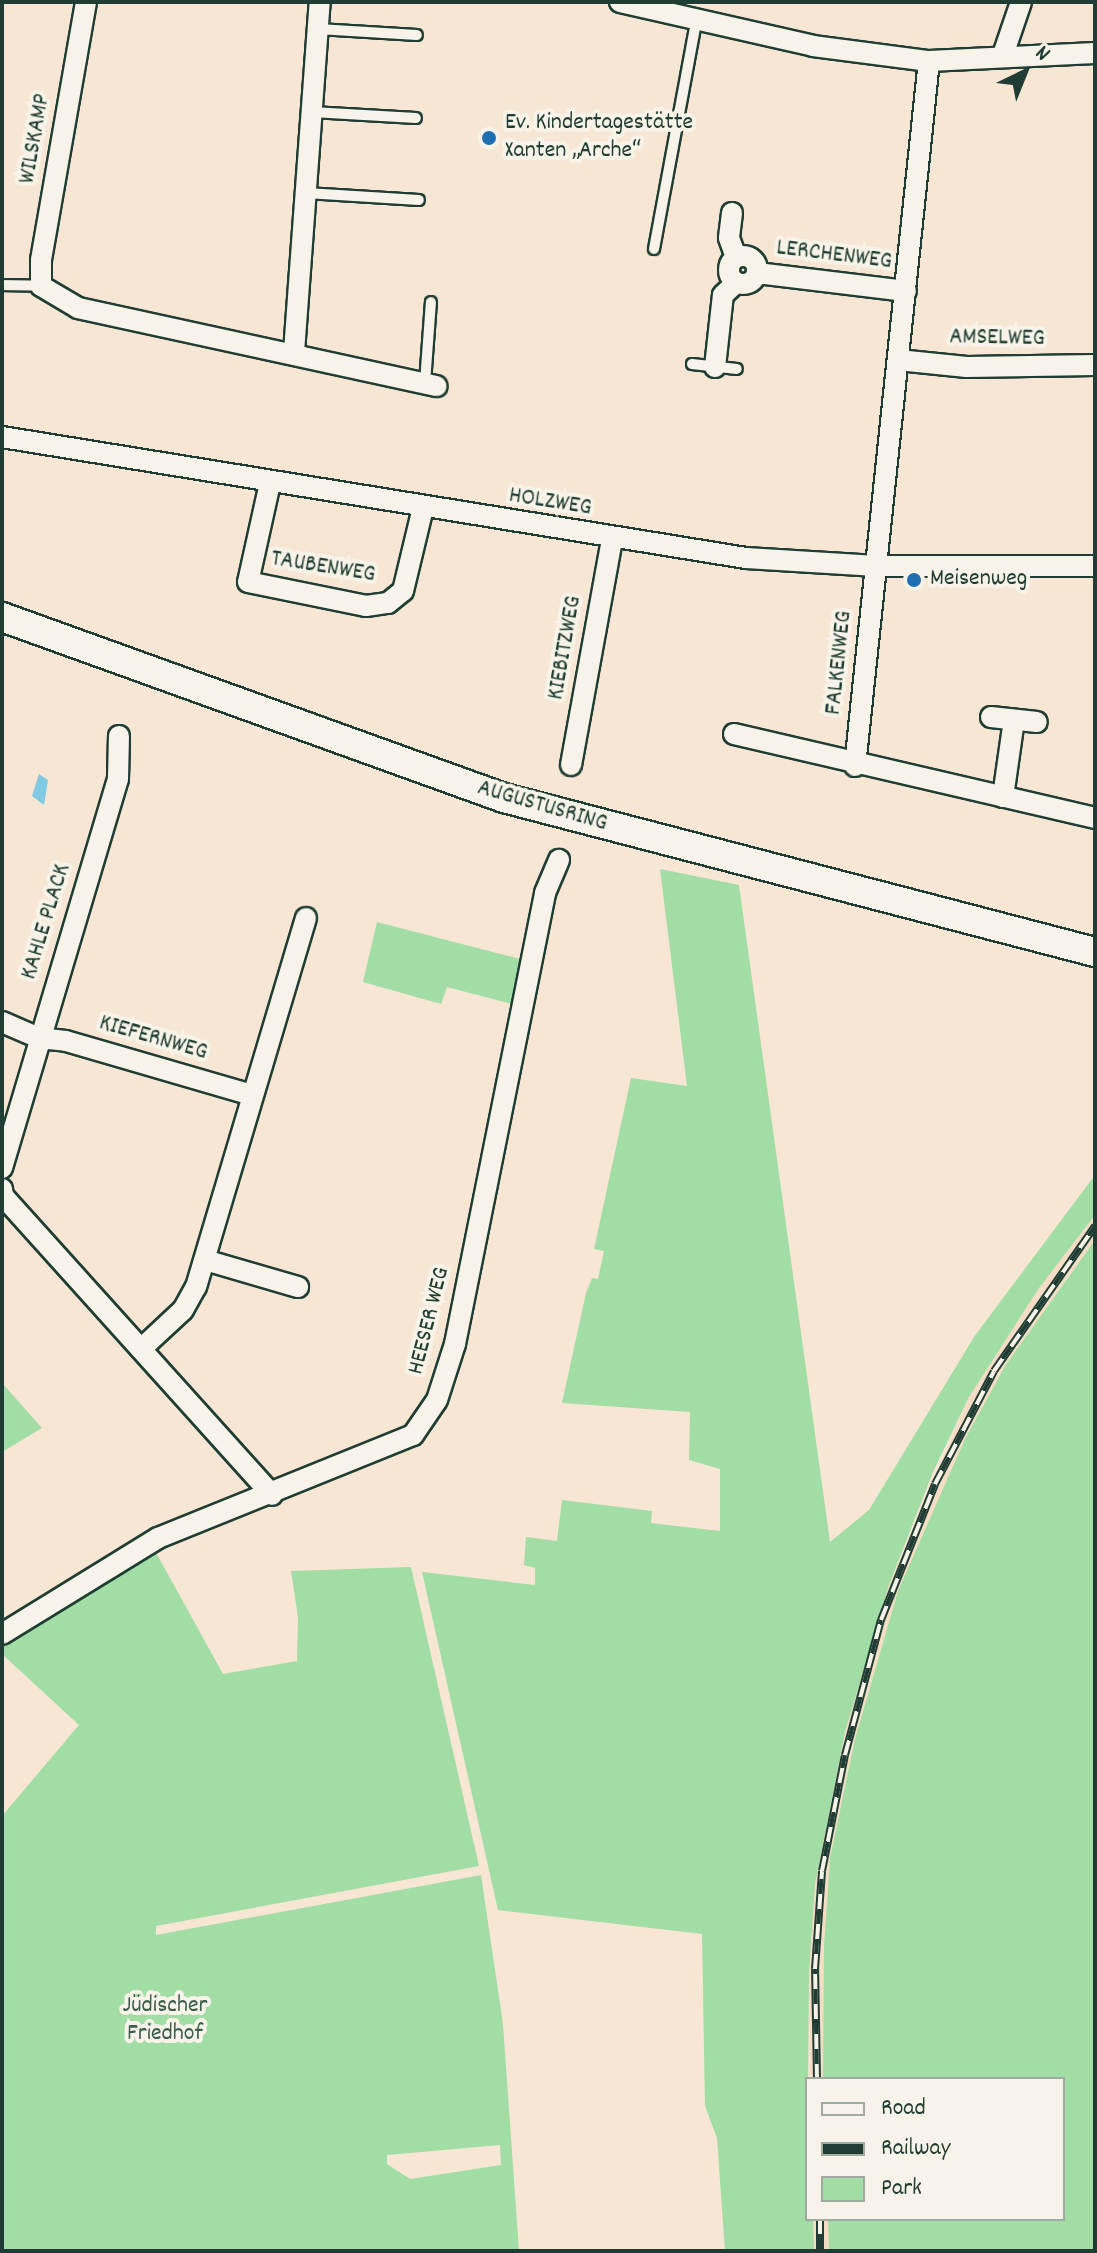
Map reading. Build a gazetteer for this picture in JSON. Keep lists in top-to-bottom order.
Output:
{
  "streets": {
    "main road": ["AUGUSTUSRING"],
    "street": [
      "WILSKAMP",
      "LERCHENWEG",
      "AMSELWEG",
      "HOLZWEG",
      "TAUBENWEG",
      "KIEBITZWEG",
      "FALKENWEG",
      "KAHLE PLACK",
      "KIEFERNWEG",
      "HEESER WEG"
    ]
  },
  "crossings": [
    ["HOLZWEG", "TAUBENWEG"],
    ["HOLZWEG", "KIEBITZWEG"],
    ["HOLZWEG", "FALKENWEG"],
    ["KAHLE PLACK", "KIEFERNWEG"]
  ],
  "parks": ["Jüdischer Friedhof"],
  "places": ["Ev. Kindertagestätte Xanten „Arche“", "Meisenweg"],
  "legend": ["Road", "Railway", "Park"],
  "north": "top right"
}
